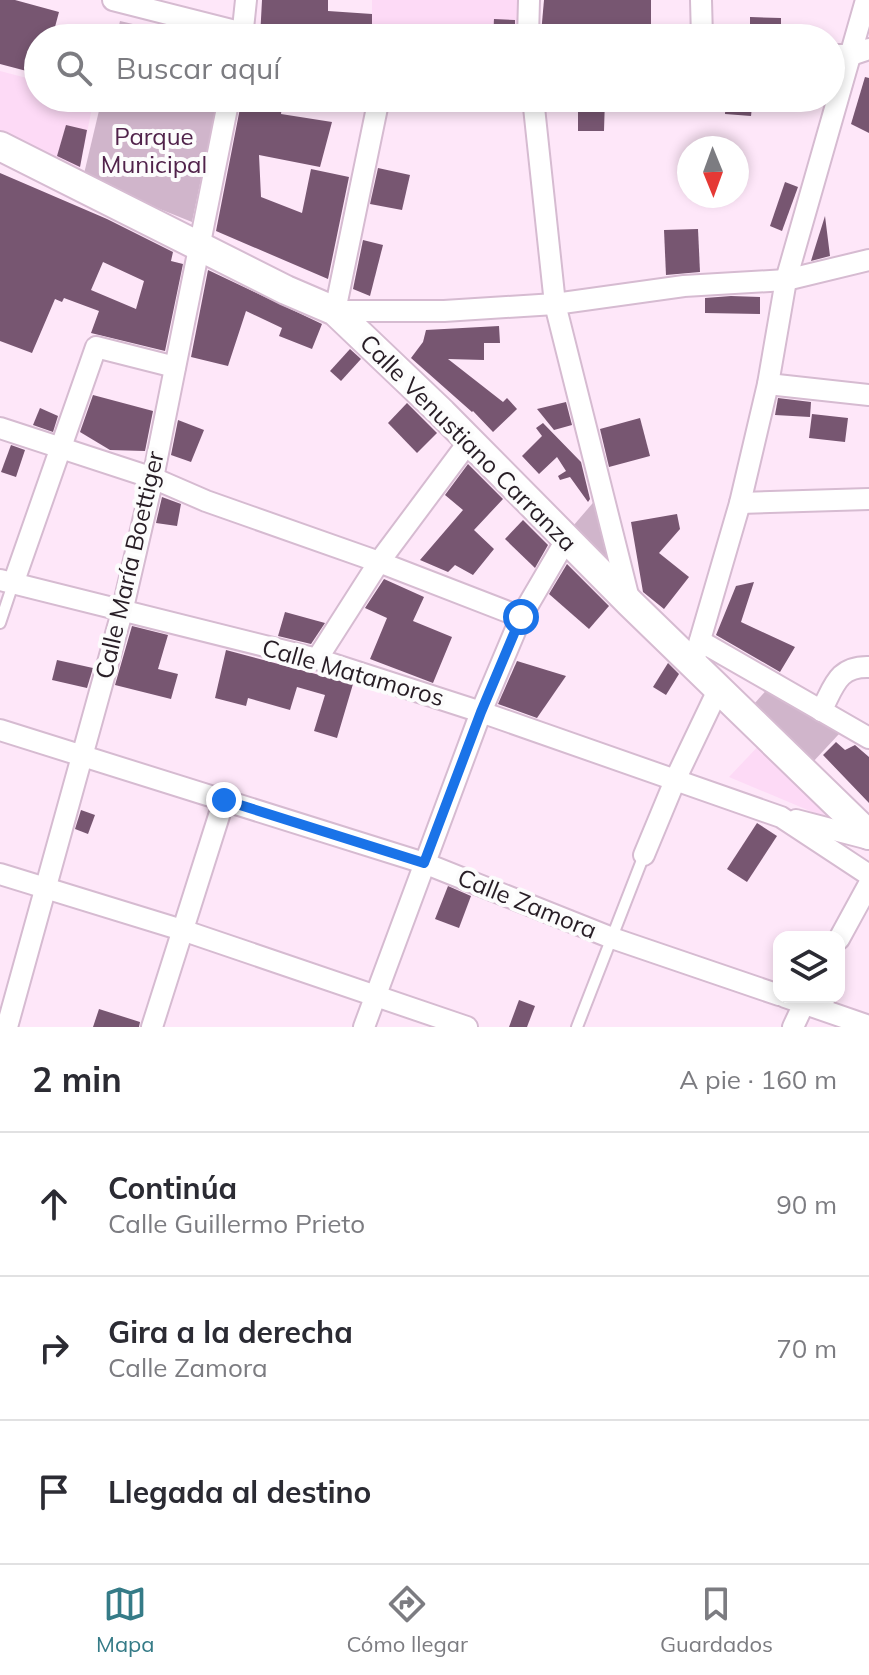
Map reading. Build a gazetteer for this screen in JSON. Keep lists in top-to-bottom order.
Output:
{
  "streets": {
    "street": [
      "Calle Venustiano Carranza",
      "Calle María Boettiger",
      "Calle Matamoros",
      "Calle Zamora"
    ]
  },
  "crossings": [
    ["Calle Venustiano Carranza", "Calle María Boettiger"],
    ["Calle María Boettiger", "Calle Matamoros"],
    ["Calle María Boettiger", "Calle Zamora"]
  ],
  "parks": ["Parque Municipal"],
  "north": "bottom",
  "page": {
    "search": "Buscar aquí",
    "heading": ["2 min", "A pie · 160 m"],
    "list": [
      ["Continúa", "Calle Guillermo Prieto", "90 m"],
      ["Gira a la derecha", "Calle Zamora", "70 m"],
      "Llegada al destino"
    ],
    "nav": ["Mapa", "Cómo llegar", "Guardados"]
  }
}
